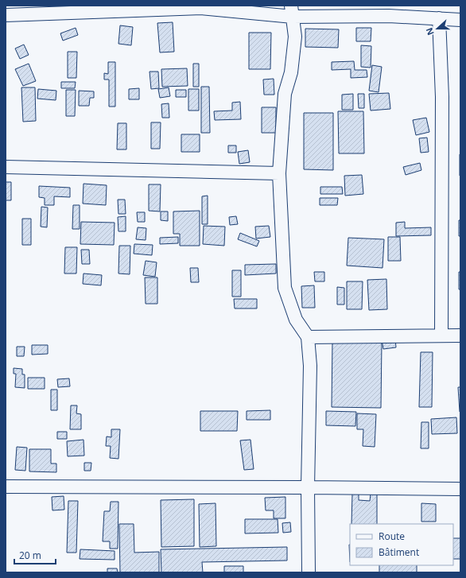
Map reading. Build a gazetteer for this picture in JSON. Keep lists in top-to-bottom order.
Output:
{
  "legend": ["Route", "Bâtiment"],
  "scale_bar": "20 m",
  "north": "left"
}
